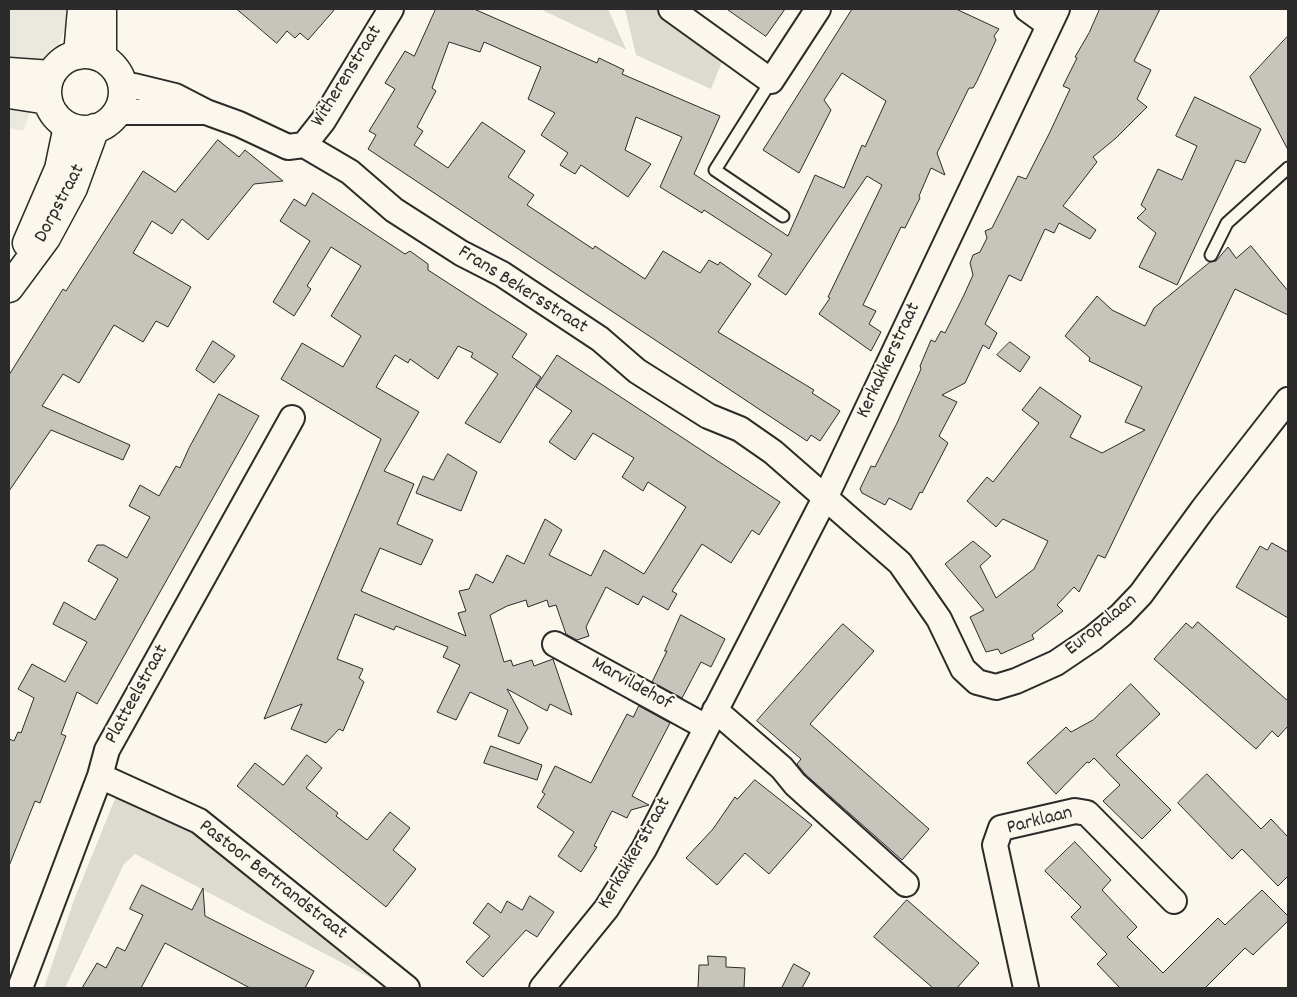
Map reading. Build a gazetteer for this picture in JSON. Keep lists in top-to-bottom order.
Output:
{
  "streets": {
    "street": [
      "Witherenstraat",
      "Dorpstraat",
      "Frans Bekersstraat",
      "Kerkakkerstraat",
      "Europalaan",
      "Marvildehof",
      "Platteelstraat",
      "Parklaan",
      "Pastoor Bertrandstraat"
    ]
  },
  "crossings": [
    ["Witherenstraat", "Frans Bekersstraat"],
    ["Dorpstraat", "Frans Bekersstraat"],
    ["Frans Bekersstraat", "Kerkakkerstraat"],
    ["Frans Bekersstraat", "Europalaan"],
    ["Kerkakkerstraat", "Europalaan"],
    ["Kerkakkerstraat", "Marvildehof"],
    ["Platteelstraat", "Pastoor Bertrandstraat"]
  ]
}
